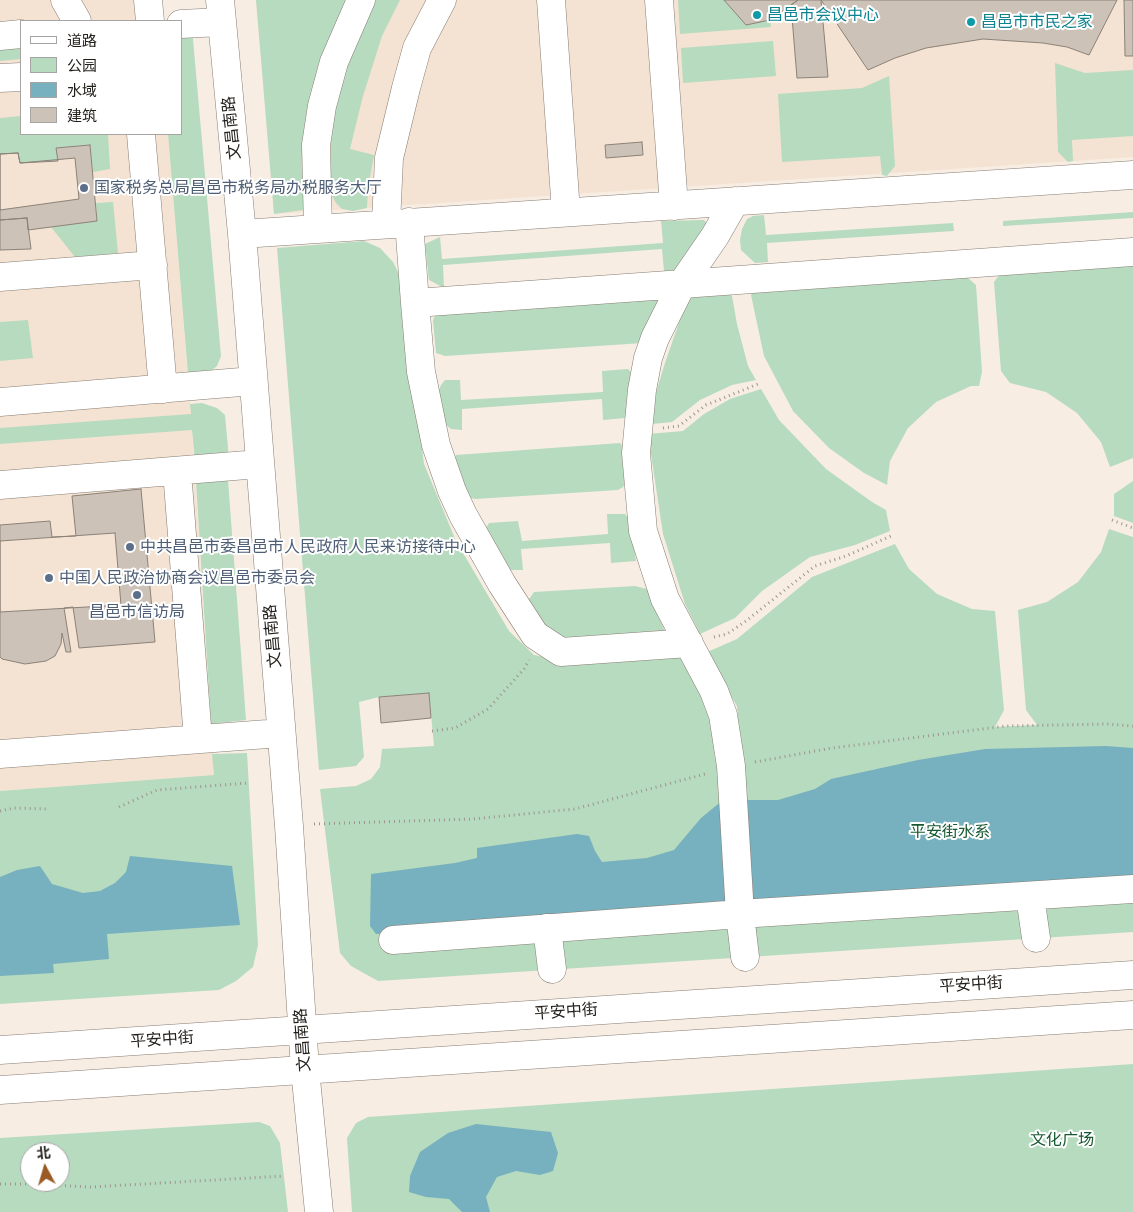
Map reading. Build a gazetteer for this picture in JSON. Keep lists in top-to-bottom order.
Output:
{
  "streets": {
    "street": ["文昌南路", "平安中街"]
  },
  "crossings": [
    ["文昌南路", "平安中街"]
  ],
  "parks": ["平安街水系", "文化广场"],
  "places": [
    "昌邑市会议中心",
    "昌邑市市民之家",
    "国家税务总局昌邑市税务局办税服务大厅",
    "中共昌邑市委昌邑市人民政府人民来访接待中心",
    "中国人民政治协商会议昌邑市委员会",
    "昌邑市信访局"
  ],
  "legend": [
    "道路",
    "公园",
    "水域",
    "建筑"
  ],
  "north": "top"
}
